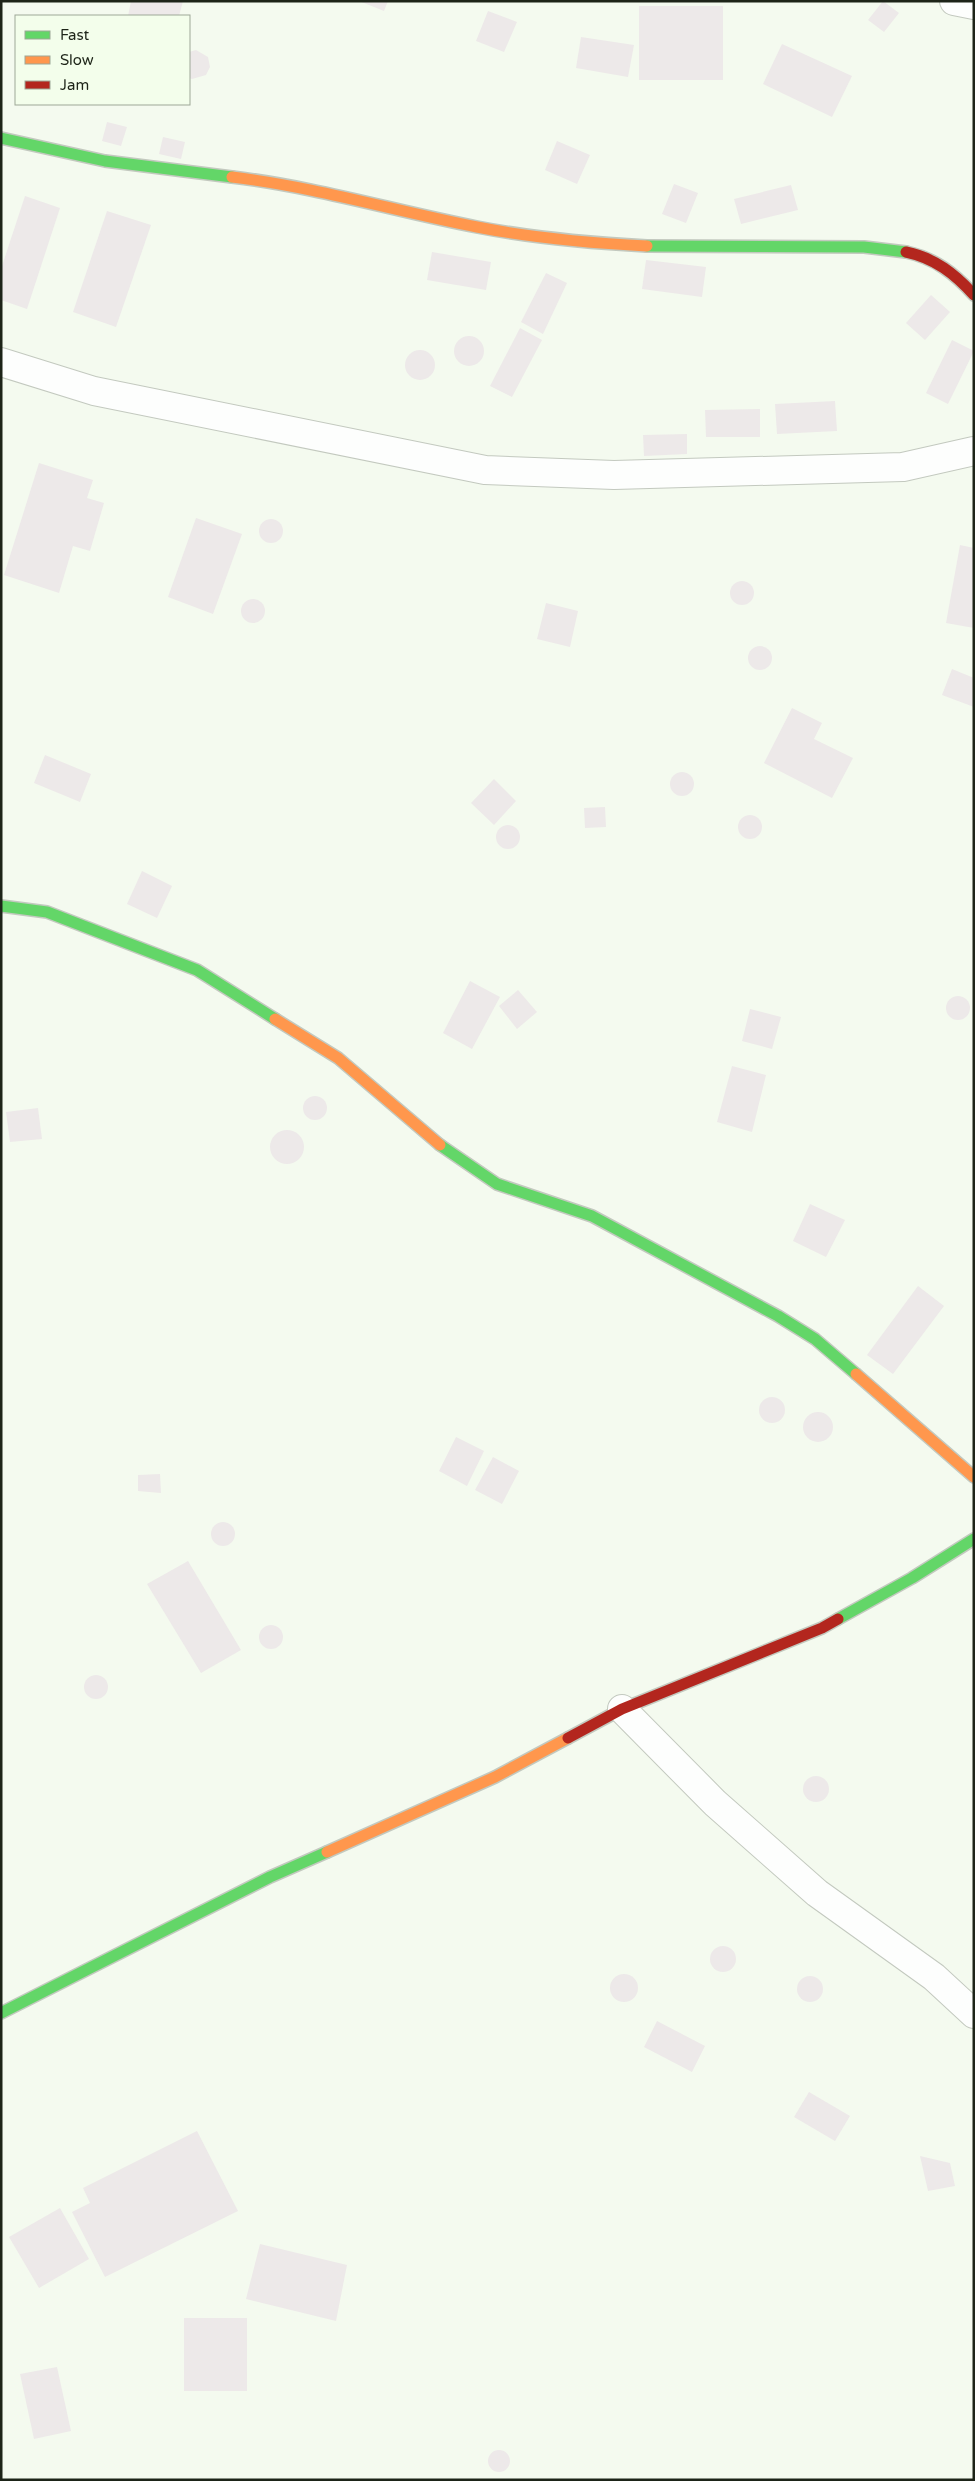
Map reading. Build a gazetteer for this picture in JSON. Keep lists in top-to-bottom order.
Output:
{
  "legend": ["Fast", "Slow", "Jam"]
}
